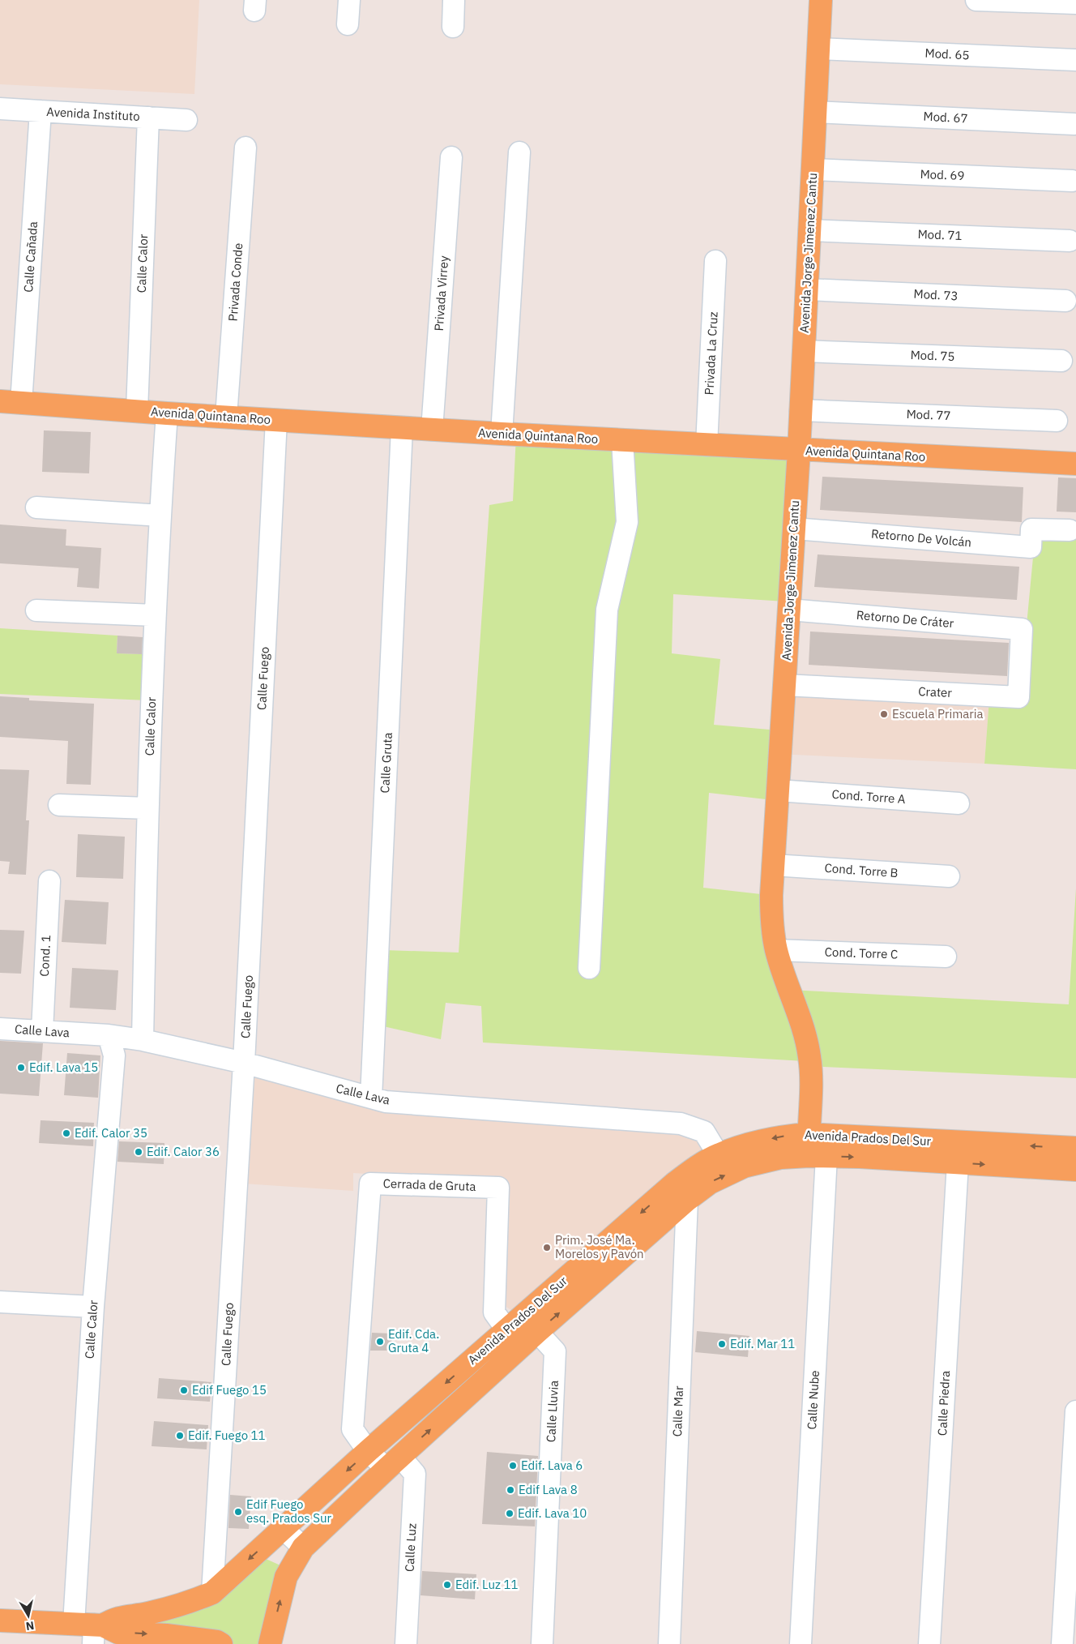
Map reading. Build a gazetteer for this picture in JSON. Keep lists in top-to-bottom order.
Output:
{
  "streets": {
    "main road": ["Avenida Jorge Jimenez Cantu", "Avenida Quintana Roo", "Avenida Prados Del Sur"],
    "street": [
      "Mod. 65",
      "Avenida Instituto",
      "Mod. 67",
      "Mod. 69",
      "Mod. 71",
      "Calle Cañada",
      "Calle Calor",
      "Privada Conde",
      "Privada Virrey",
      "Mod. 73",
      "Privada La Cruz",
      "Mod. 75",
      "Mod. 77",
      "Retorno De Volcán",
      "Retorno De Cráter",
      "Calle Fuego",
      "Crater",
      "Calle Gruta",
      "Cond. Torre A",
      "Cond. Torre B",
      "Cond. Torre C",
      "Cond. 1",
      "Calle Lava",
      "Cerrada de Gruta",
      "Calle Nube",
      "Calle Piedra",
      "Calle Lluvia",
      "Calle Mar",
      "Calle Luz"
    ]
  },
  "crossings": [
    ["Mod. 65", "Avenida Jorge Jimenez Cantu"],
    ["Avenida Instituto", "Calle Cañada"],
    ["Avenida Instituto", "Calle Calor"],
    ["Mod. 67", "Avenida Jorge Jimenez Cantu"],
    ["Mod. 69", "Avenida Jorge Jimenez Cantu"],
    ["Mod. 71", "Avenida Jorge Jimenez Cantu"],
    ["Avenida Jorge Jimenez Cantu", "Mod. 73"],
    ["Avenida Jorge Jimenez Cantu", "Mod. 75"],
    ["Avenida Jorge Jimenez Cantu", "Mod. 77"],
    ["Avenida Jorge Jimenez Cantu", "Avenida Quintana Roo"],
    ["Avenida Jorge Jimenez Cantu", "Retorno De Volcán"],
    ["Avenida Jorge Jimenez Cantu", "Retorno De Cráter"],
    ["Avenida Jorge Jimenez Cantu", "Crater"],
    ["Avenida Jorge Jimenez Cantu", "Cond. Torre A"],
    ["Avenida Jorge Jimenez Cantu", "Cond. Torre B"],
    ["Avenida Jorge Jimenez Cantu", "Cond. Torre C"],
    ["Avenida Jorge Jimenez Cantu", "Avenida Prados Del Sur"],
    ["Avenida Jorge Jimenez Cantu", "Calle Nube"],
    ["Calle Cañada", "Avenida Quintana Roo"],
    ["Calle Calor", "Avenida Quintana Roo"],
    ["Calle Calor", "Calle Lava"],
    ["Calle Calor", "Avenida Prados Del Sur"],
    ["Privada Conde", "Avenida Quintana Roo"],
    ["Privada Virrey", "Avenida Quintana Roo"],
    ["Privada La Cruz", "Avenida Quintana Roo"],
    ["Avenida Quintana Roo", "Calle Fuego"],
    ["Avenida Quintana Roo", "Calle Gruta"],
    ["Retorno De Cráter", "Crater"],
    ["Calle Fuego", "Calle Lava"],
    ["Calle Fuego", "Avenida Prados Del Sur"],
    ["Calle Gruta", "Calle Lava"],
    ["Cond. 1", "Calle Lava"],
    ["Calle Lava", "Avenida Prados Del Sur"],
    ["Avenida Prados Del Sur", "Cerrada de Gruta"],
    ["Avenida Prados Del Sur", "Calle Nube"],
    ["Avenida Prados Del Sur", "Calle Piedra"],
    ["Avenida Prados Del Sur", "Calle Lluvia"],
    ["Avenida Prados Del Sur", "Calle Mar"],
    ["Avenida Prados Del Sur", "Calle Luz"],
    ["Cerrada de Gruta", "Calle Luz"]
  ],
  "places": [
    "Escuela Primaria",
    "Edif. Lava 15",
    "Edif. Calor 35",
    "Edif. Calor 36",
    "Prim. José Ma. Morelos y Pavón",
    "Edif. Cda. Gruta 4",
    "Edif. Mar 11",
    "Edif Fuego 15",
    "Edif. Fuego 11",
    "Edif. Lava 6",
    "Edif Lava 8",
    "Edif Fuego esq. Prados Sur",
    "Edif. Lava 10",
    "Edif. Luz 11"
  ],
  "north": "bottom"
}
